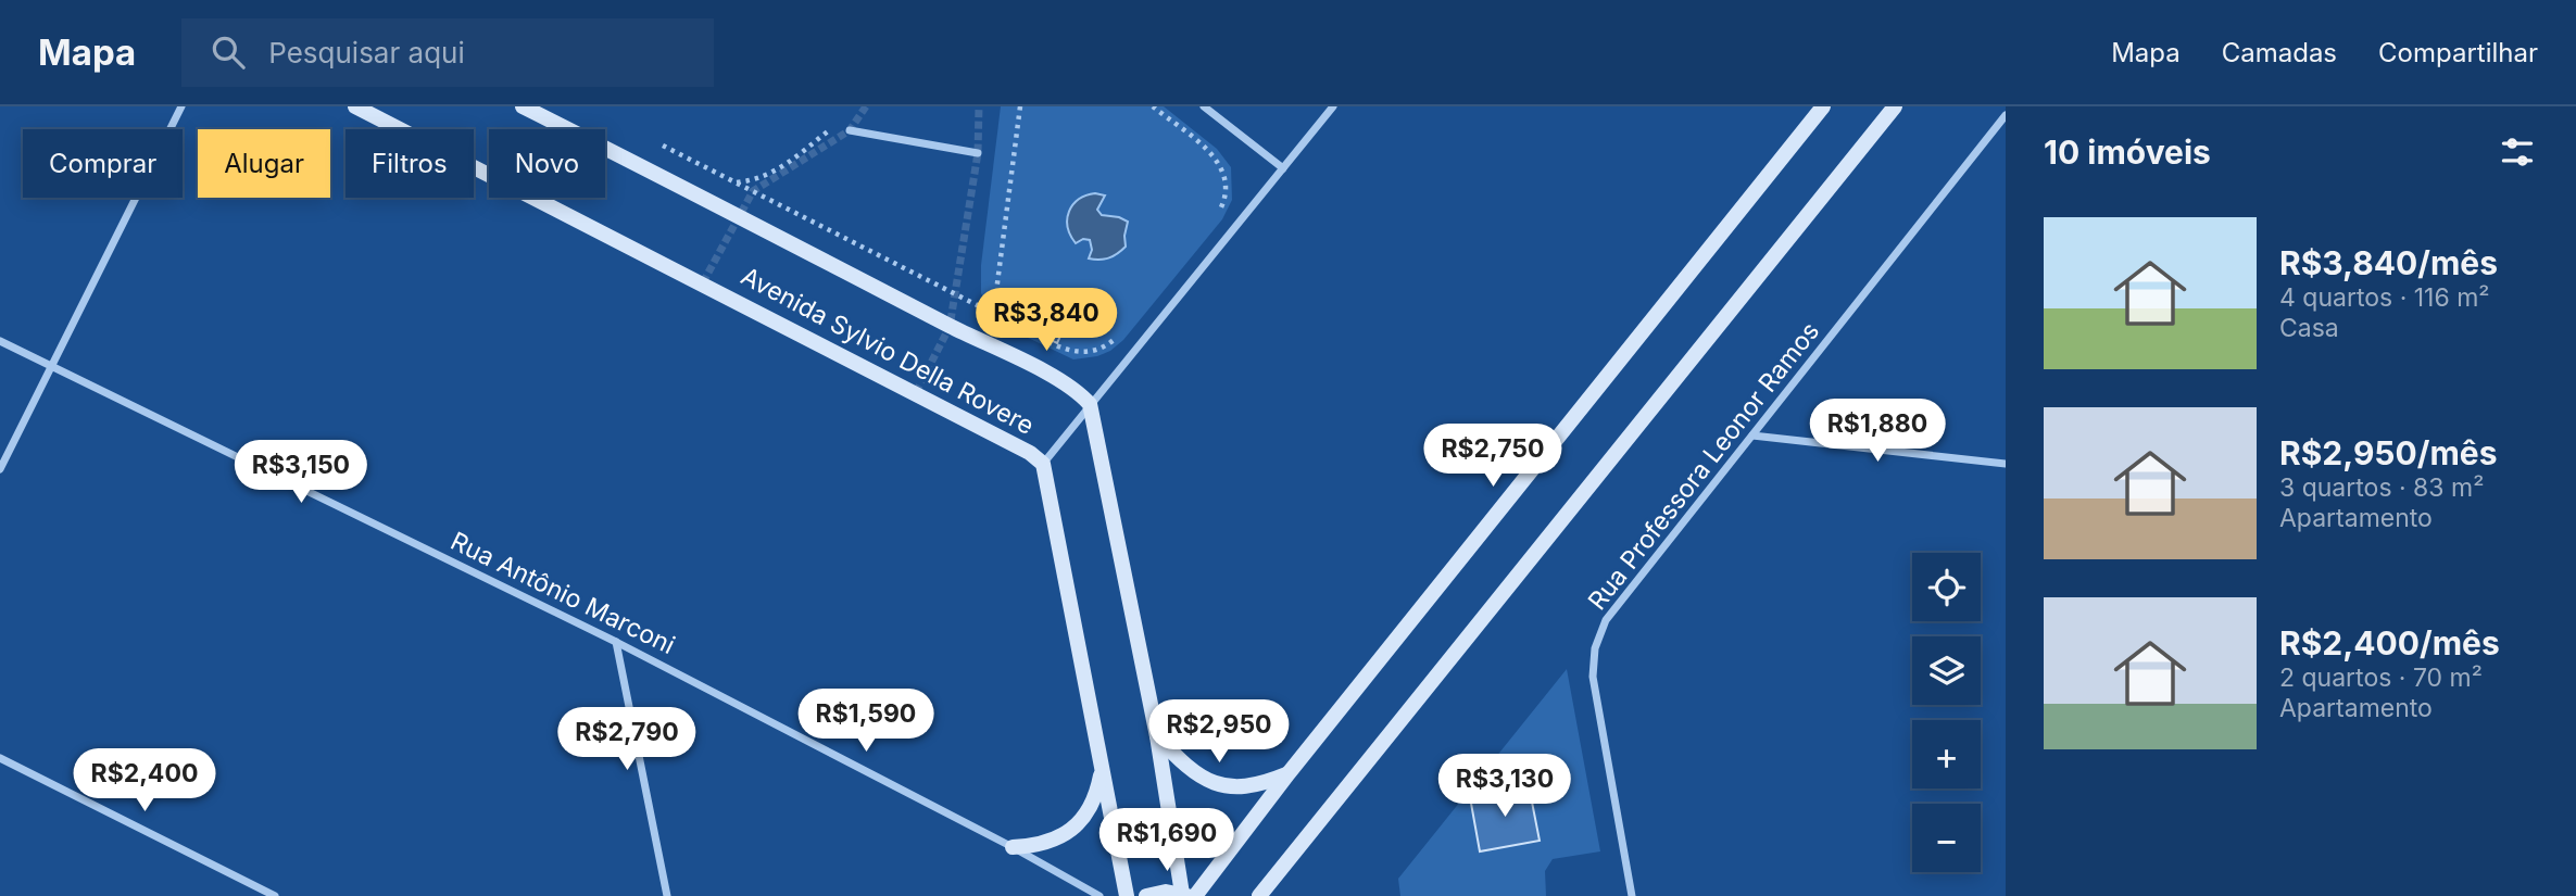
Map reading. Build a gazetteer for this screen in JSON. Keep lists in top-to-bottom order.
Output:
{
  "streets": {
    "main road": ["Avenida Sylvio Della Rovere"],
    "street": ["Rua Professora Leonor Ramos", "Rua Antônio Marconi"]
  },
  "page": {
    "header": "Mapa",
    "search": "Pesquisar aqui",
    "nav": ["Mapa", "Camadas", "Compartilhar"],
    "heading": "10 imóveis",
    "chip": [
      "Comprar",
      "Alugar",
      "Filtros",
      "Novo"
    ],
    "list": [
      {
        "name": "R$3,840/mês",
        "note": "4 quartos · 116 m² · Casa"
      },
      {
        "name": "R$2,950/mês",
        "note": "3 quartos · 83 m² · Apartamento"
      },
      {
        "name": "R$2,400/mês",
        "note": "2 quartos · 70 m² · Apartamento"
      }
    ],
    "price": [
      "R$3,840",
      "R$1,880",
      "R$2,750",
      "R$3,150",
      "R$1,590",
      "R$2,950",
      "R$2,790",
      "R$2,400",
      "R$3,130",
      "R$1,690"
    ],
    "map_buttons": ["+", "−"]
  }
}
